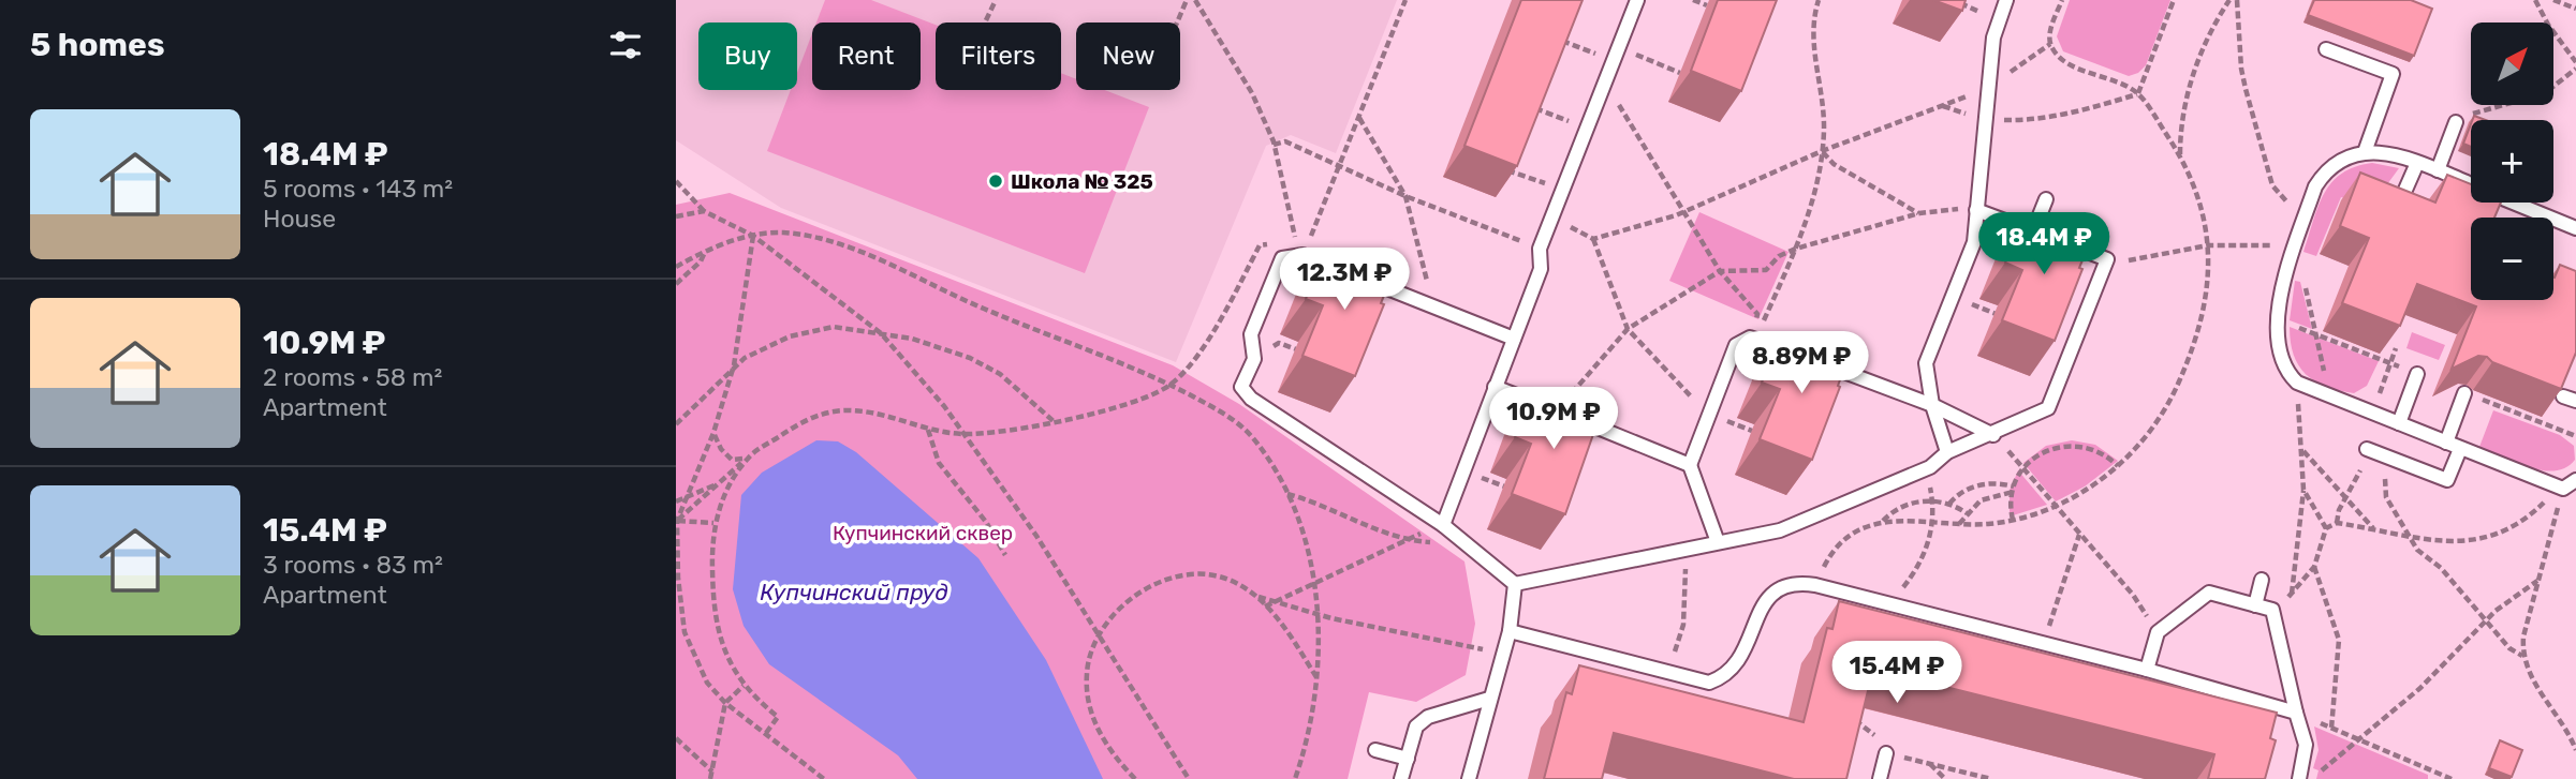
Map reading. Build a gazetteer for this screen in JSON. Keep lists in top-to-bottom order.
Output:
{
  "water": ["Купчинский пруд"],
  "parks": ["Купчинский сквер"],
  "places": ["Школа № 325"],
  "north": "top right",
  "page": {
    "heading": "5 homes",
    "map_buttons": ["+", "−"],
    "chip": [
      "Buy",
      "Rent",
      "Filters",
      "New"
    ],
    "list": [
      {
        "name": "18.4M ₽",
        "note": "5 rooms · 143 m² · House"
      },
      {
        "name": "10.9M ₽",
        "note": "2 rooms · 58 m² · Apartment"
      },
      {
        "name": "15.4M ₽",
        "note": "3 rooms · 83 m² · Apartment"
      }
    ],
    "price": [
      "18.4M ₽",
      "12.3M ₽",
      "8.89M ₽",
      "10.9M ₽",
      "15.4M ₽"
    ]
  }
}
